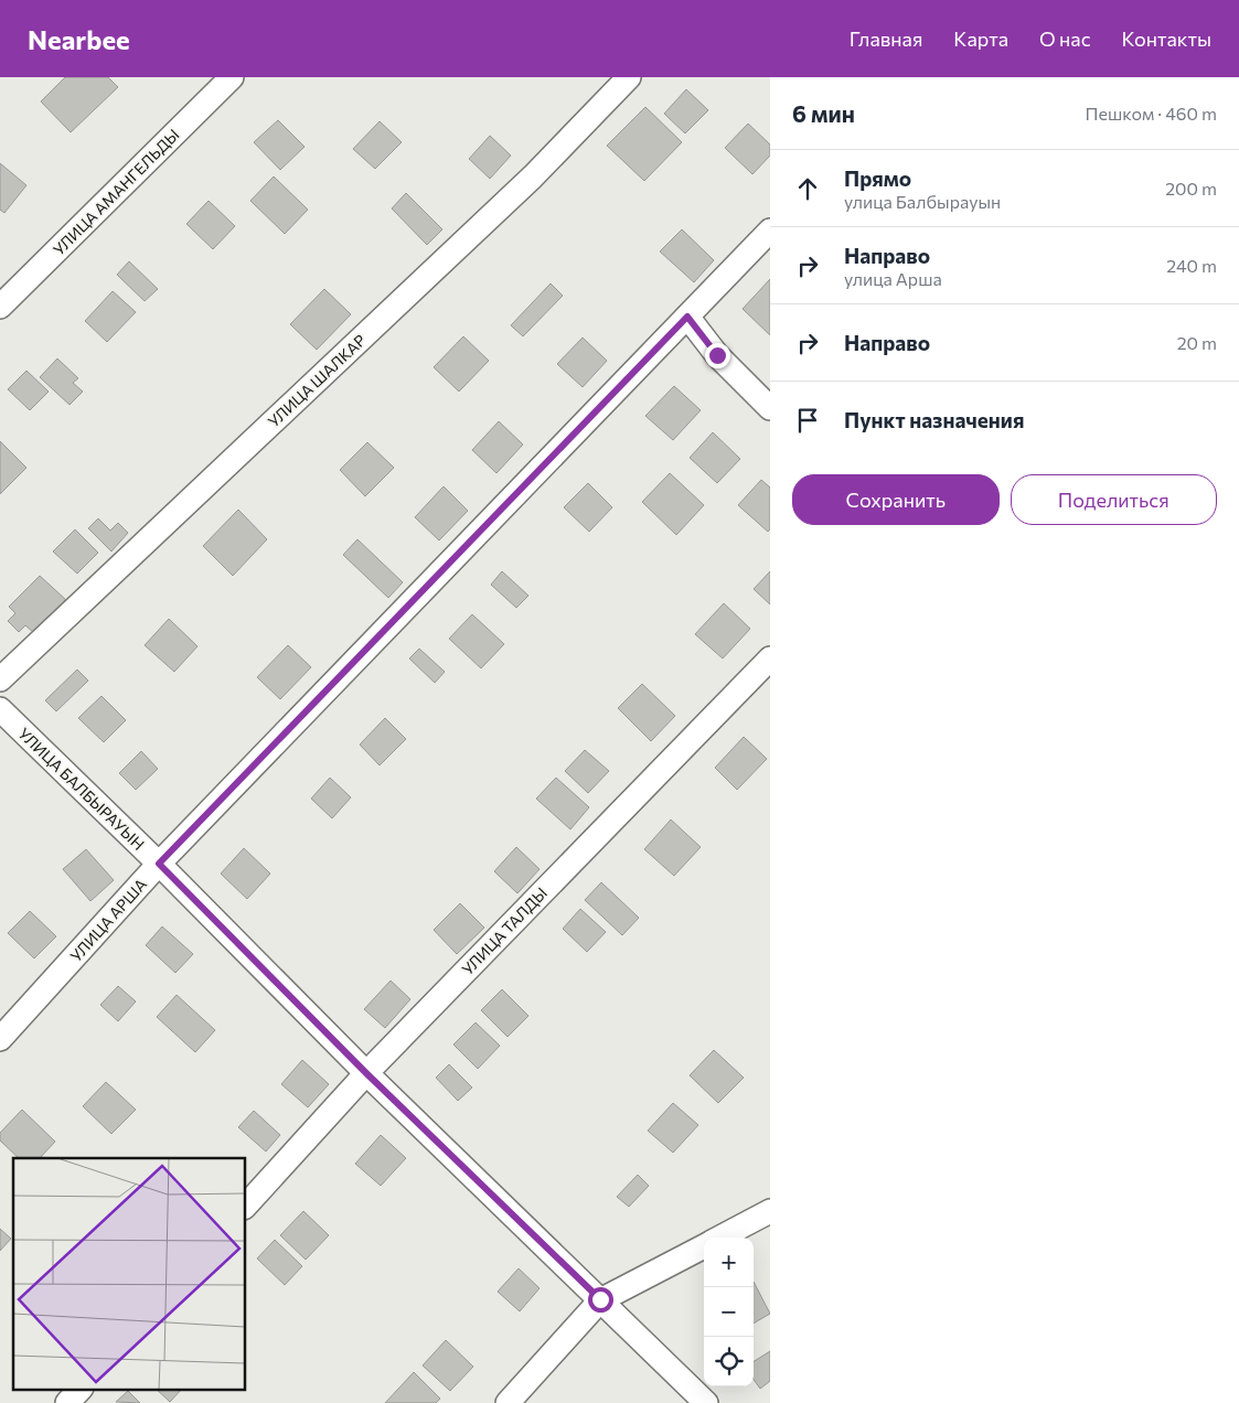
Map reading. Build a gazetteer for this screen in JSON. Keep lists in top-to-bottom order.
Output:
{
  "streets": {
    "street": [
      "УЛИЦА АМАНГЕЛЬДЫ",
      "УЛИЦА ШАЛКАР",
      "УЛИЦА БАЛБЫРАУЫН",
      "УЛИЦА АРША",
      "УЛИЦА ТАЛДЫ"
    ]
  },
  "crossings": [
    ["УЛИЦА БАЛБЫРАУЫН", "УЛИЦА АРША"],
    ["УЛИЦА БАЛБЫРАУЫН", "УЛИЦА ТАЛДЫ"]
  ],
  "page": {
    "header": "Nearbee",
    "nav": [
      "Главная",
      "Карта",
      "О нас",
      "Контакты"
    ],
    "heading": ["6 мин", "Пешком · 460 m"],
    "list": [
      ["Прямо", "улица Балбырауын", "200 m"],
      ["Направо", "улица Арша", "240 m"],
      ["Направо", "20 m"],
      "Пункт назначения"
    ],
    "buttons": ["Сохранить", "Поделиться"],
    "map_buttons": ["+", "−"]
  }
}
